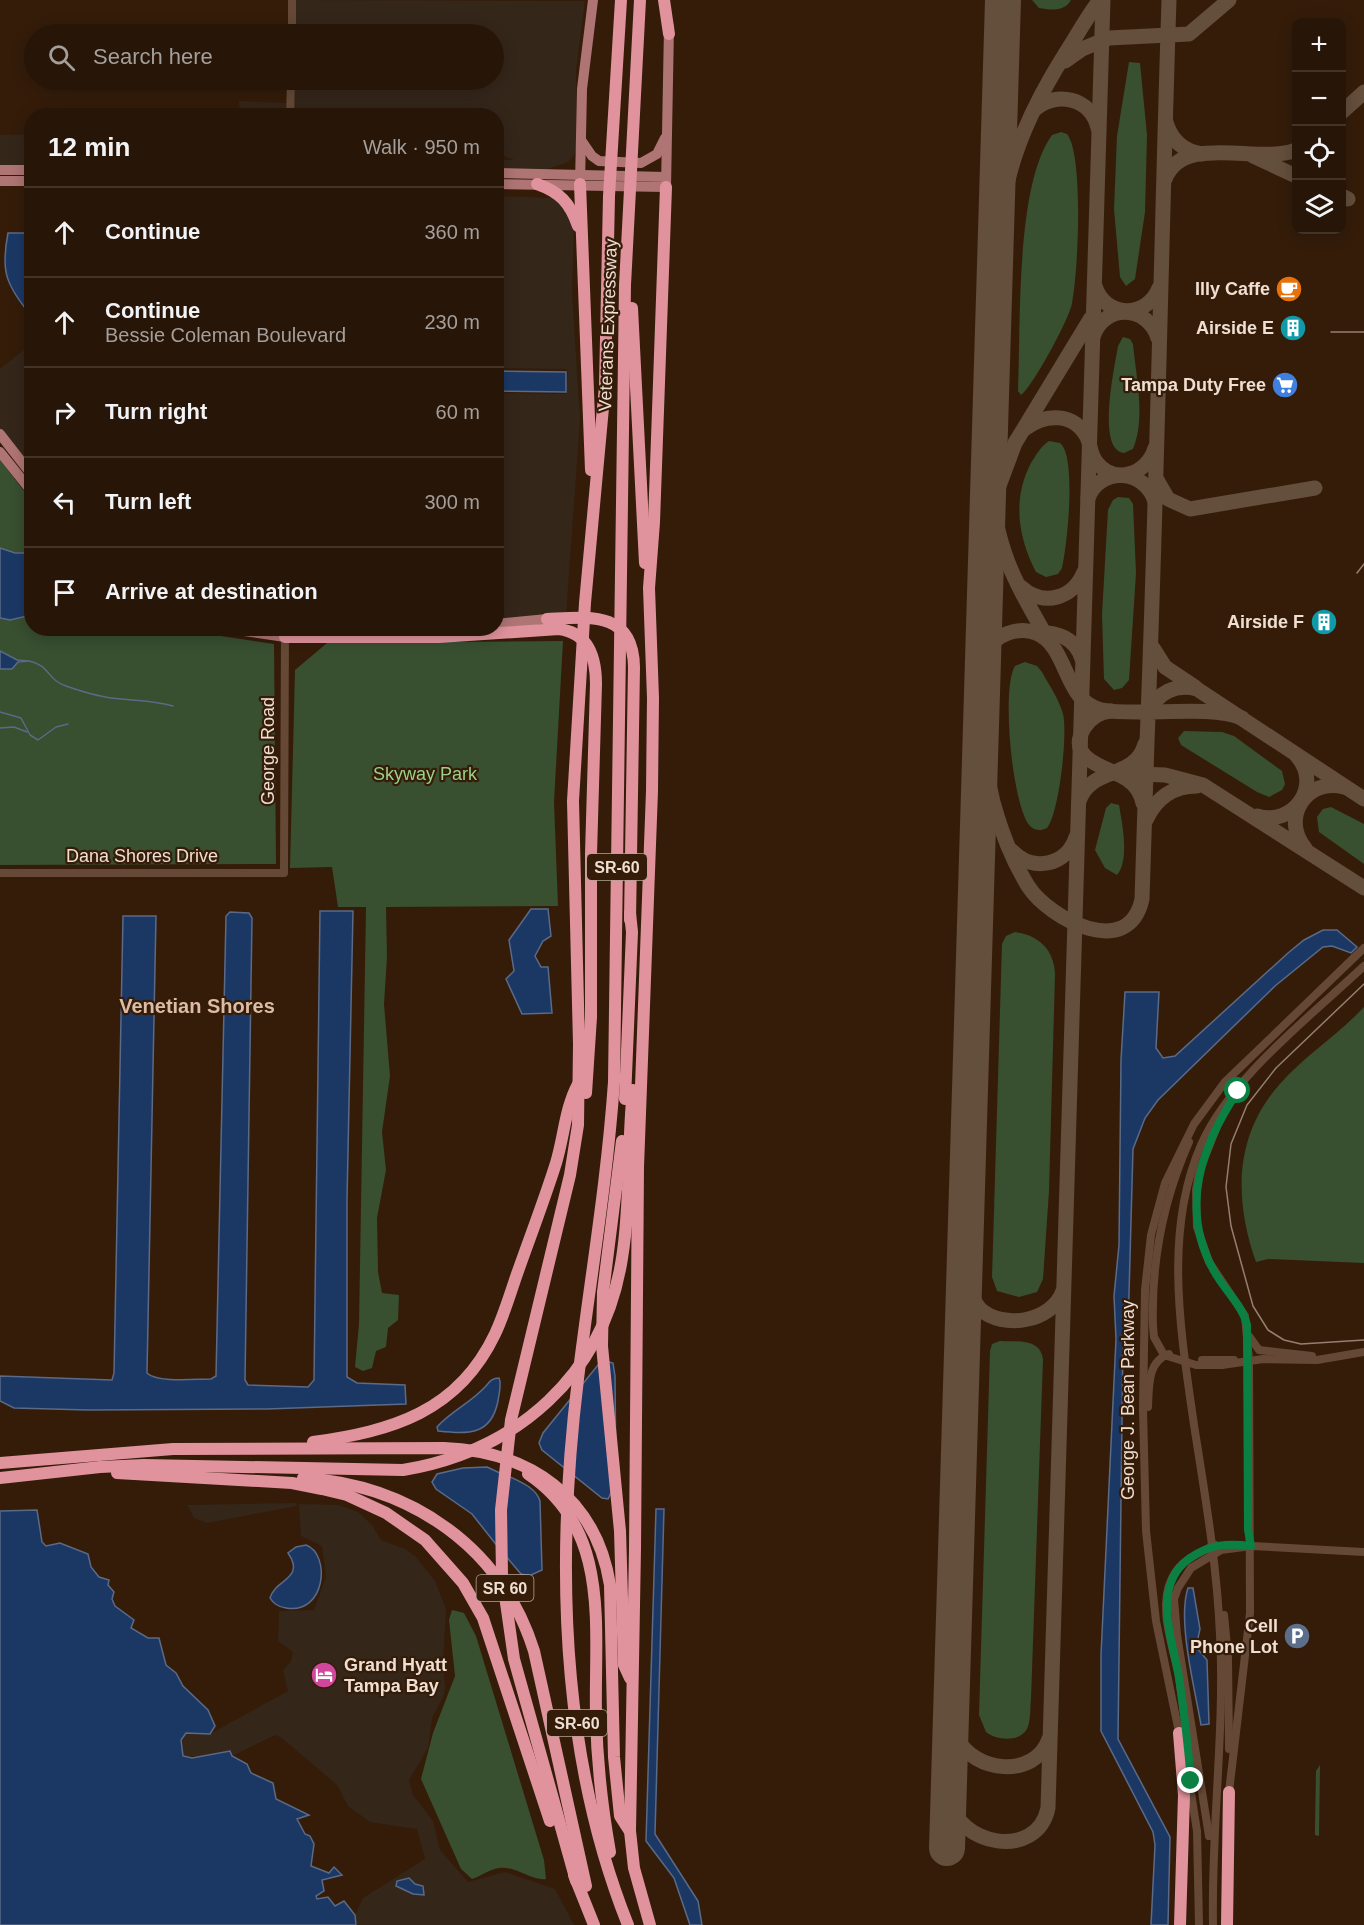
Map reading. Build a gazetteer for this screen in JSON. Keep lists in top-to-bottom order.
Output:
{
  "streets": {
    "highway": ["Veterans Expressway", "SR-60", "SR 60"],
    "street": ["George Road", "Dana Shores Drive", "George J. Bean Parkway"]
  },
  "crossings": [
    ["Veterans Expressway", "SR-60"],
    ["George Road", "Dana Shores Drive"],
    ["SR-60", "SR 60"]
  ],
  "districts": ["Venetian Shores"],
  "parks": ["Skyway Park"],
  "places": {
    "cafe": ["Illy Caffe"],
    "building": ["Airside E", "Airside F"],
    "supermarket": ["Tampa Duty Free"],
    "parking": ["Cell Phone Lot"],
    "hotel": ["Grand Hyatt Tampa Bay"]
  },
  "page": {
    "map_buttons": ["+", "−"],
    "search": "Search here",
    "heading": ["12 min", "Walk · 950 m"],
    "list": [
      ["Continue", "360 m"],
      ["Continue", "Bessie Coleman Boulevard", "230 m"],
      ["Turn right", "60 m"],
      ["Turn left", "300 m"],
      "Arrive at destination"
    ]
  }
}
